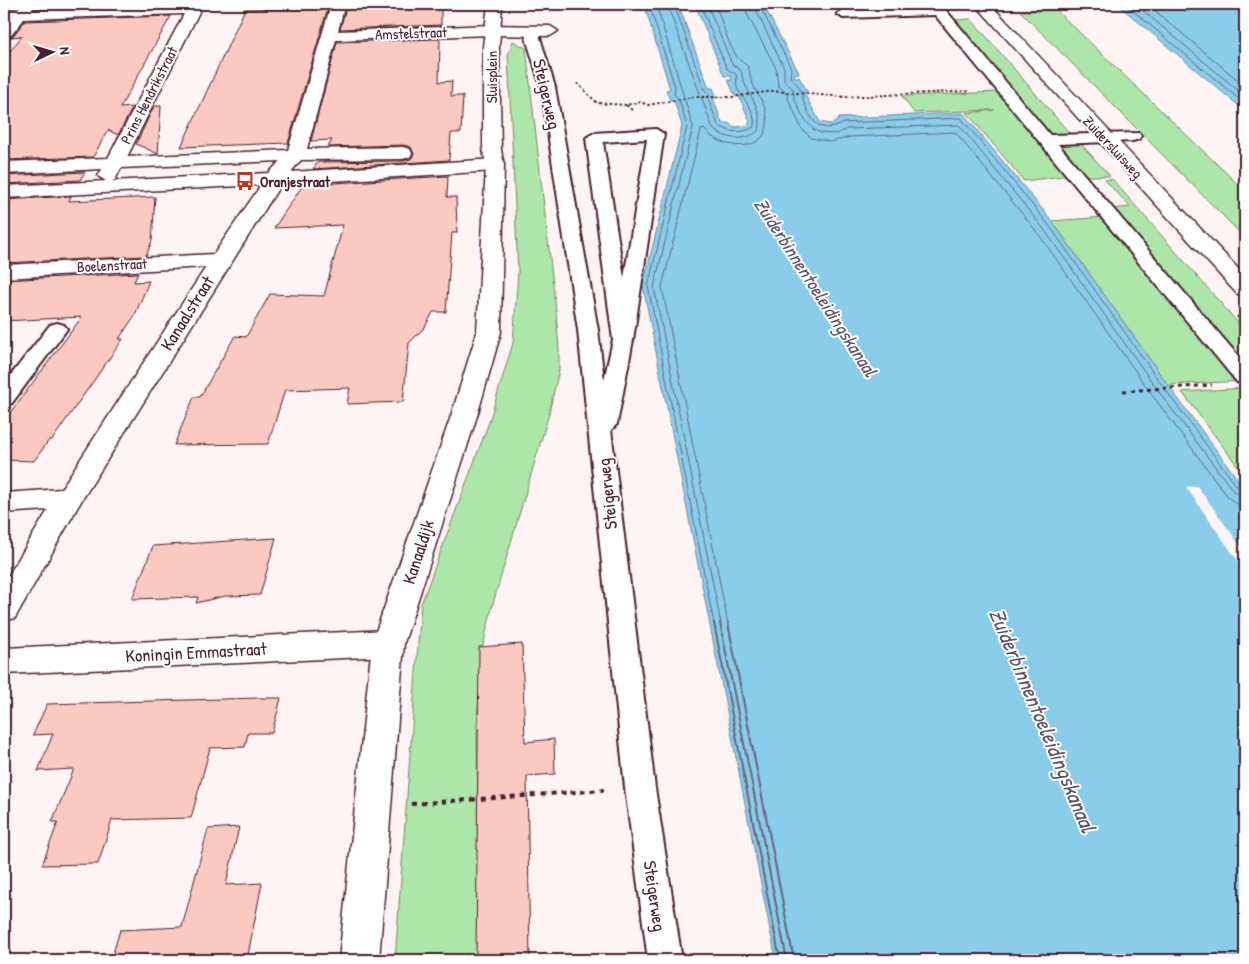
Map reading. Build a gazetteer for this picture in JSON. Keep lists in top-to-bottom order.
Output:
{
  "streets": {
    "street": [
      "Amstelstraat",
      "Sluisplein",
      "Prins Hendrikstraat",
      "Zuidersluisweg",
      "Boelenstraat",
      "Kanaalstraat",
      "Kanaaldijk",
      "Koningin Emmastraat"
    ],
    "lane": ["Steigerweg"]
  },
  "crossings": [
    ["Amstelstraat", "Sluisplein"],
    ["Amstelstraat", "Steigerweg"],
    ["Amstelstraat", "Kanaalstraat"],
    ["Sluisplein", "Kanaaldijk"],
    ["Boelenstraat", "Kanaalstraat"],
    ["Kanaaldijk", "Koningin Emmastraat"]
  ],
  "water": ["Zuiderbinnentoeleidingskanaal"],
  "places": {
    "bus stop": ["Oranjestraat"]
  },
  "north": "right"
}
